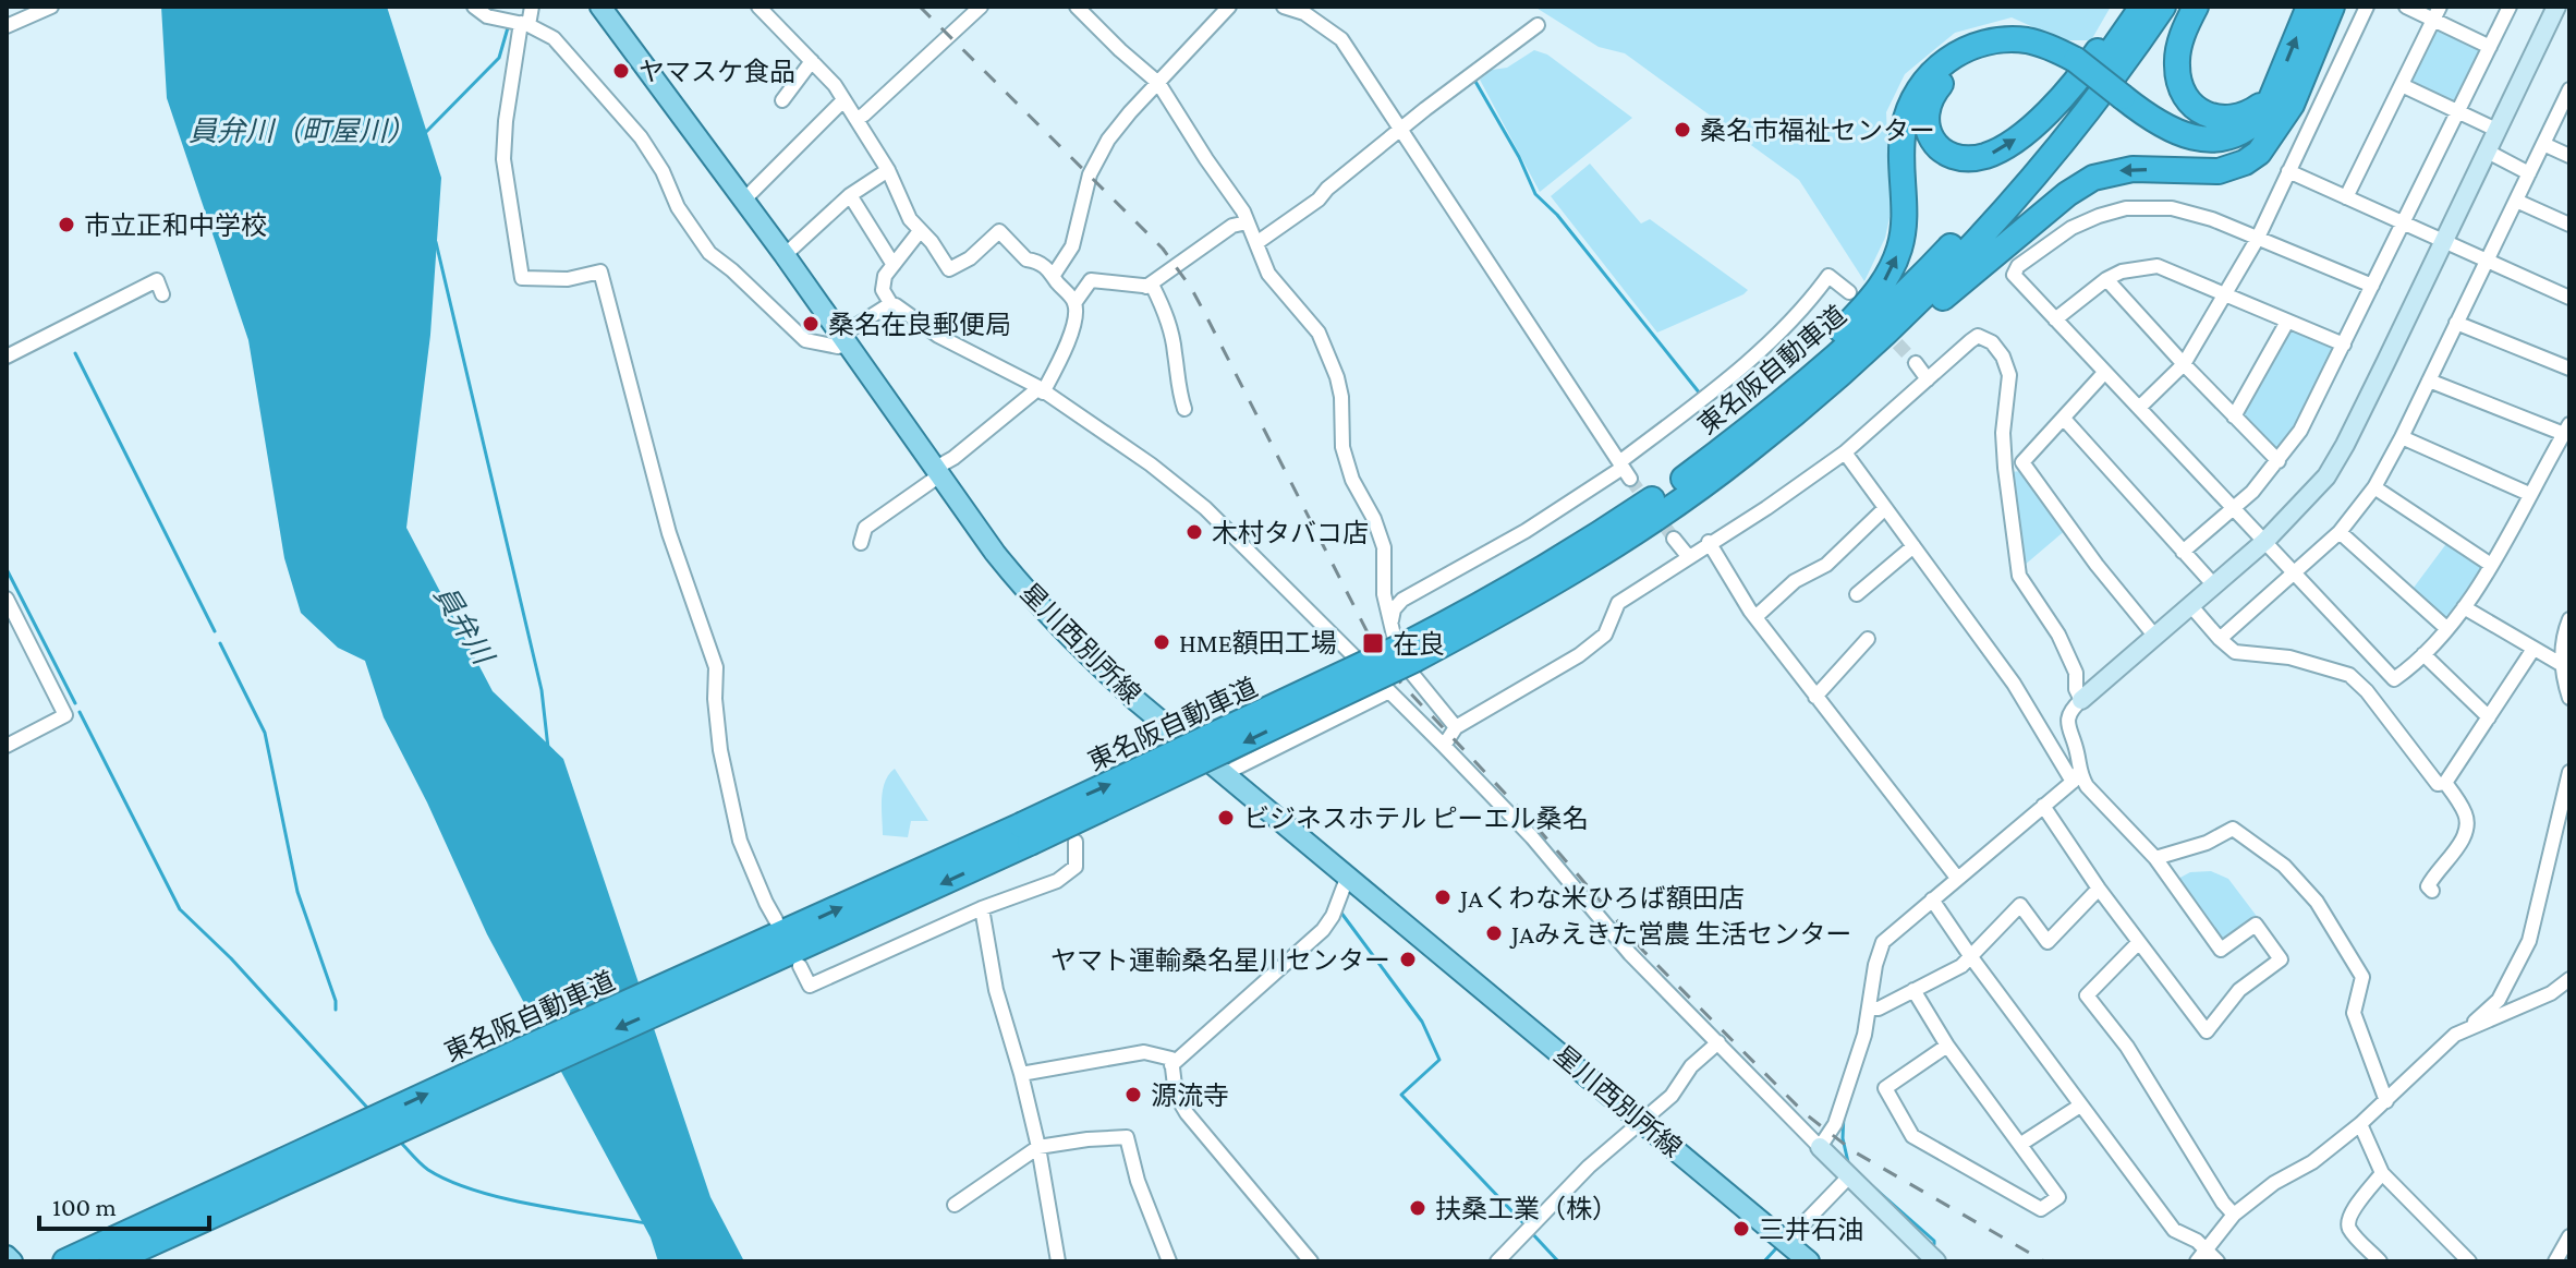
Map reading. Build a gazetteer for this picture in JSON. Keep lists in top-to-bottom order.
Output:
{
  "streets": {
    "highway": ["東名阪自動車道"],
    "main road": ["星川西別所線"]
  },
  "water": ["員弁川（町屋川）", "員弁川"],
  "places": {
    "other": [
      "ヤマスケ食品",
      "桑名市福祉センター",
      "市立正和中学校",
      "桑名在良郵便局",
      "木村タバコ店",
      "HME額田工場",
      "ビジネスホテル ピーエル桑名",
      "JAくわな米ひろば額田店",
      "JAみえきた営農 生活センター",
      "ヤマト運輸桑名星川センター",
      "源流寺",
      "扶桑工業（株）",
      "三井石油"
    ],
    "transit": ["在良"]
  },
  "scale_bar": "100 m"
}
